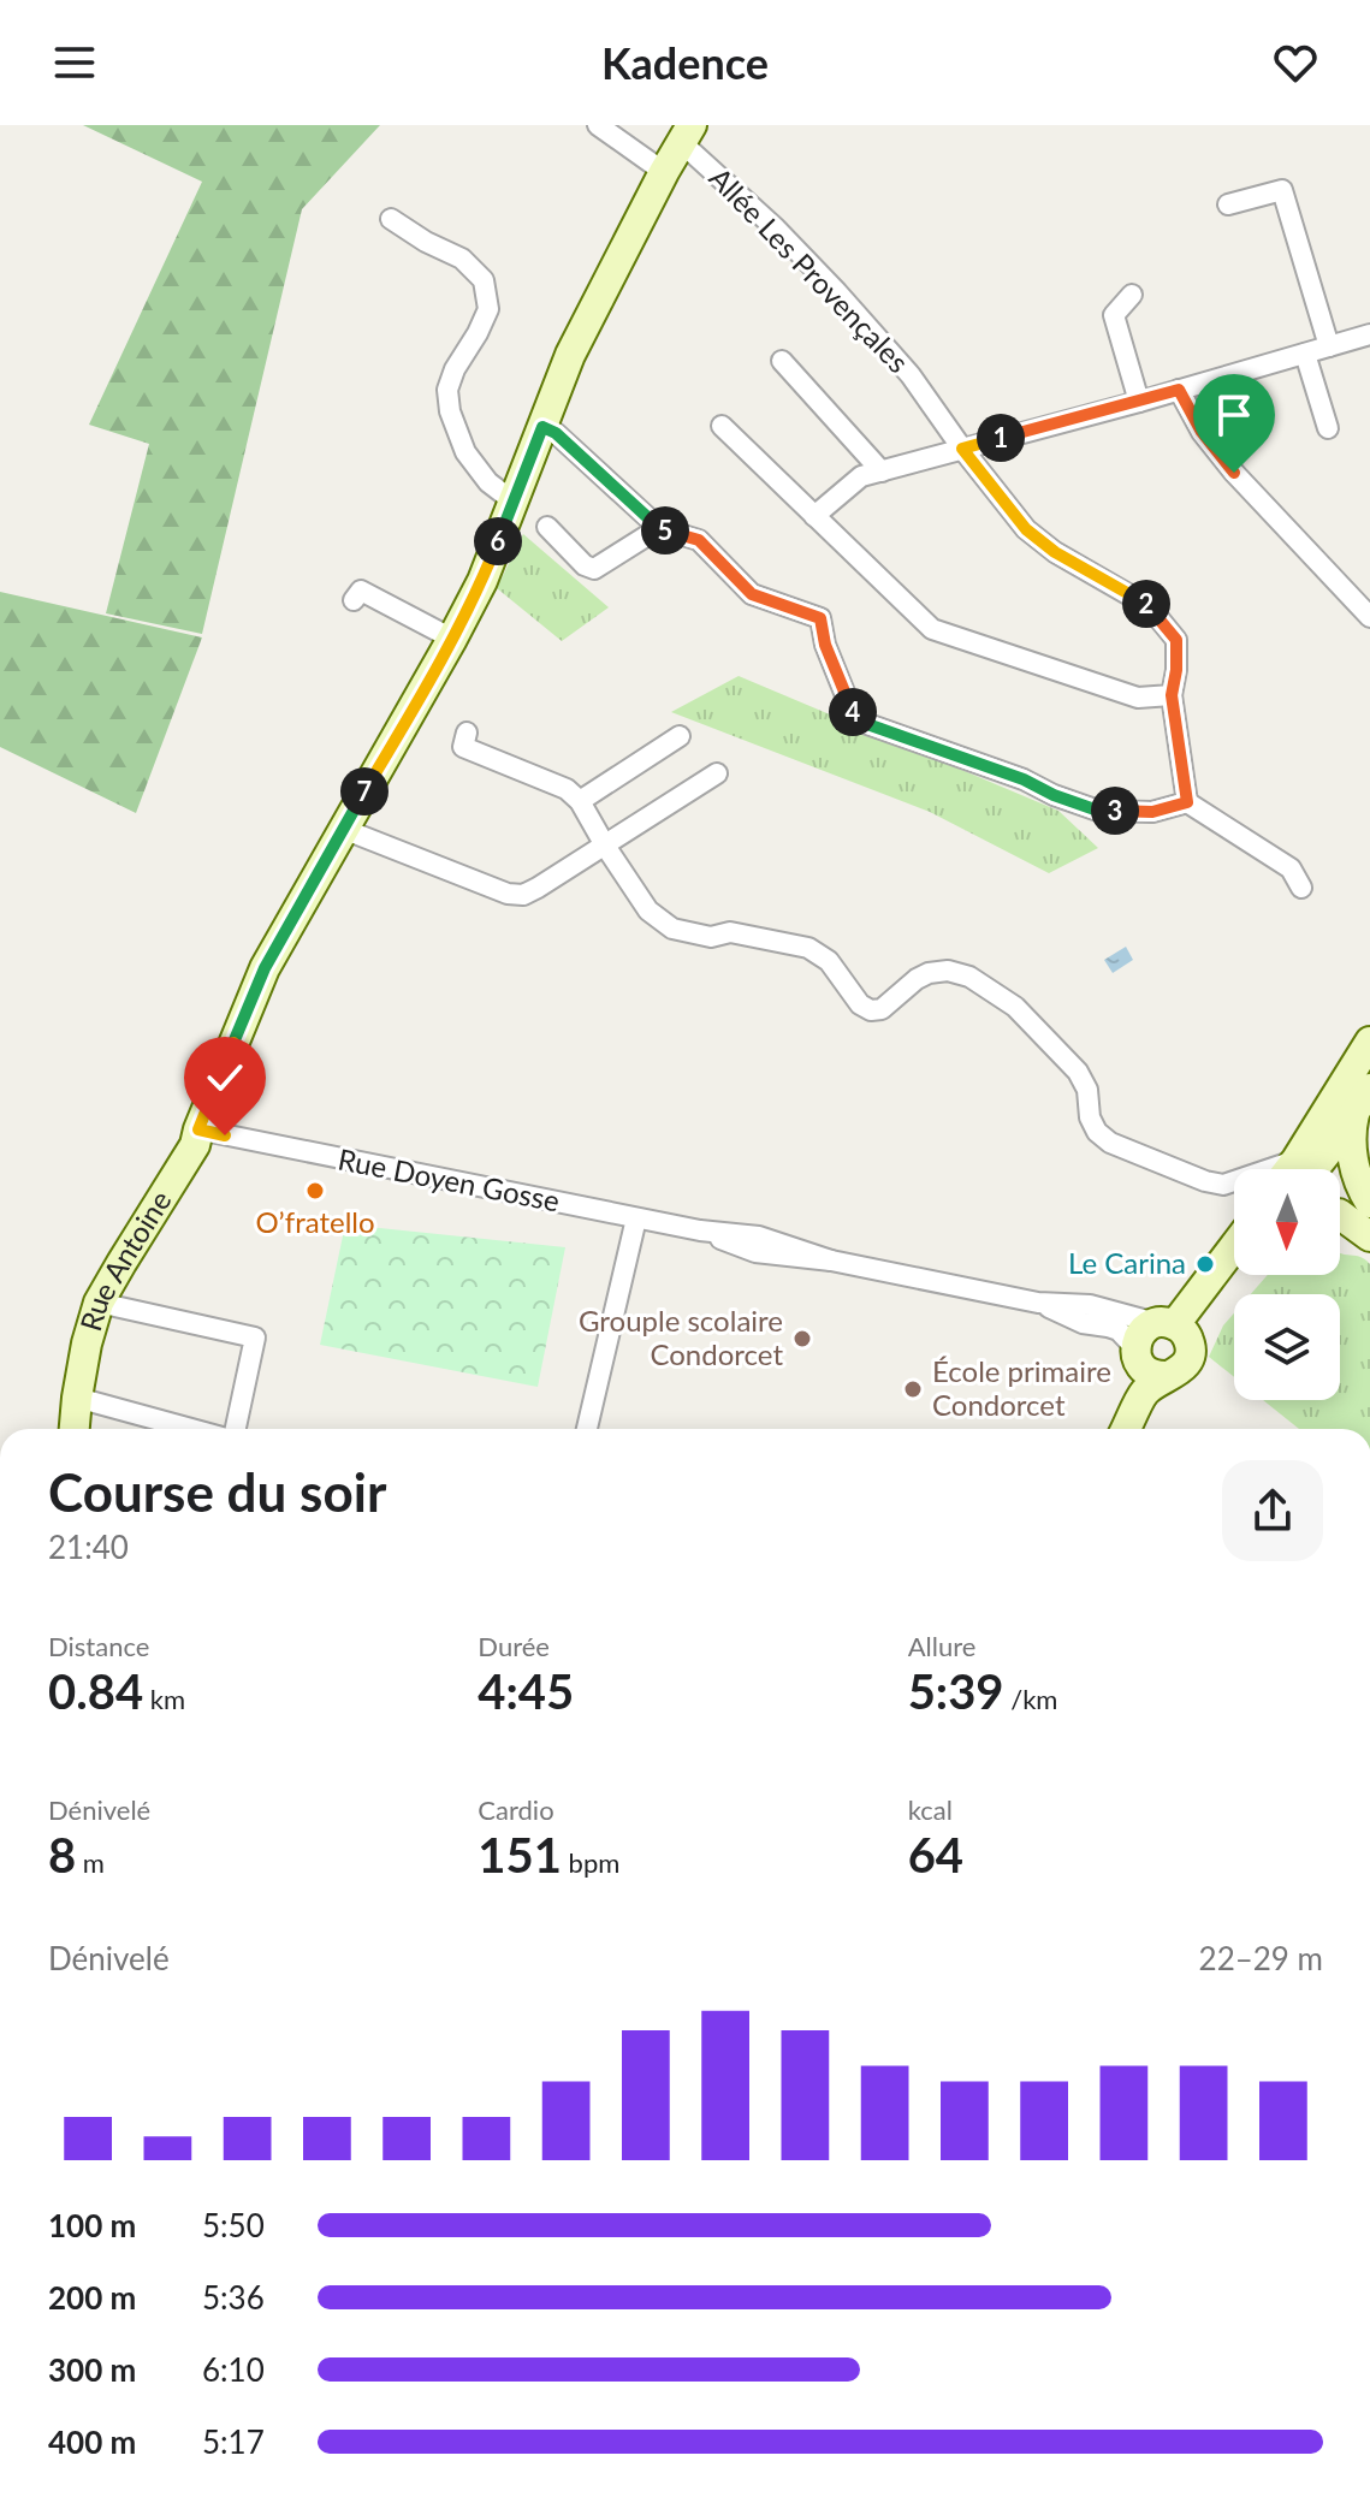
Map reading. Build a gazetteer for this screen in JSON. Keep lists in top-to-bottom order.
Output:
{
  "streets": {
    "street": ["Allée Les Provençales", "Rue Doyen Gosse", "Rue Antoine"]
  },
  "crossings": [
    ["Allée Les Provençales", "Rue Antoine"],
    ["Rue Doyen Gosse", "Rue Antoine"]
  ],
  "places": [
    "O’fratello",
    "Le Carina",
    "Grouple scolaire Condorcet",
    "École primaire Condorcet"
  ],
  "north": "bottom",
  "page": {
    "header": "Kadence",
    "pins": [
      "1",
      "5",
      "6",
      "2",
      "4",
      "7",
      "3"
    ],
    "heading": ["Course du soir", "21:40"],
    "stats": [
      ["Distance", "0.84 km"],
      ["Durée", "4:45"],
      ["Allure", "5:39 /km"],
      ["Dénivelé", "8 m"],
      ["Cardio", "151 bpm"],
      ["kcal", "64"]
    ],
    "chart": ["Dénivelé", "22–29 m"],
    "list": [
      {
        "name": "100 m",
        "note": "5:50"
      },
      {
        "name": "200 m",
        "note": "5:36"
      },
      {
        "name": "300 m",
        "note": "6:10"
      },
      {
        "name": "400 m",
        "note": "5:17"
      }
    ]
  }
}
